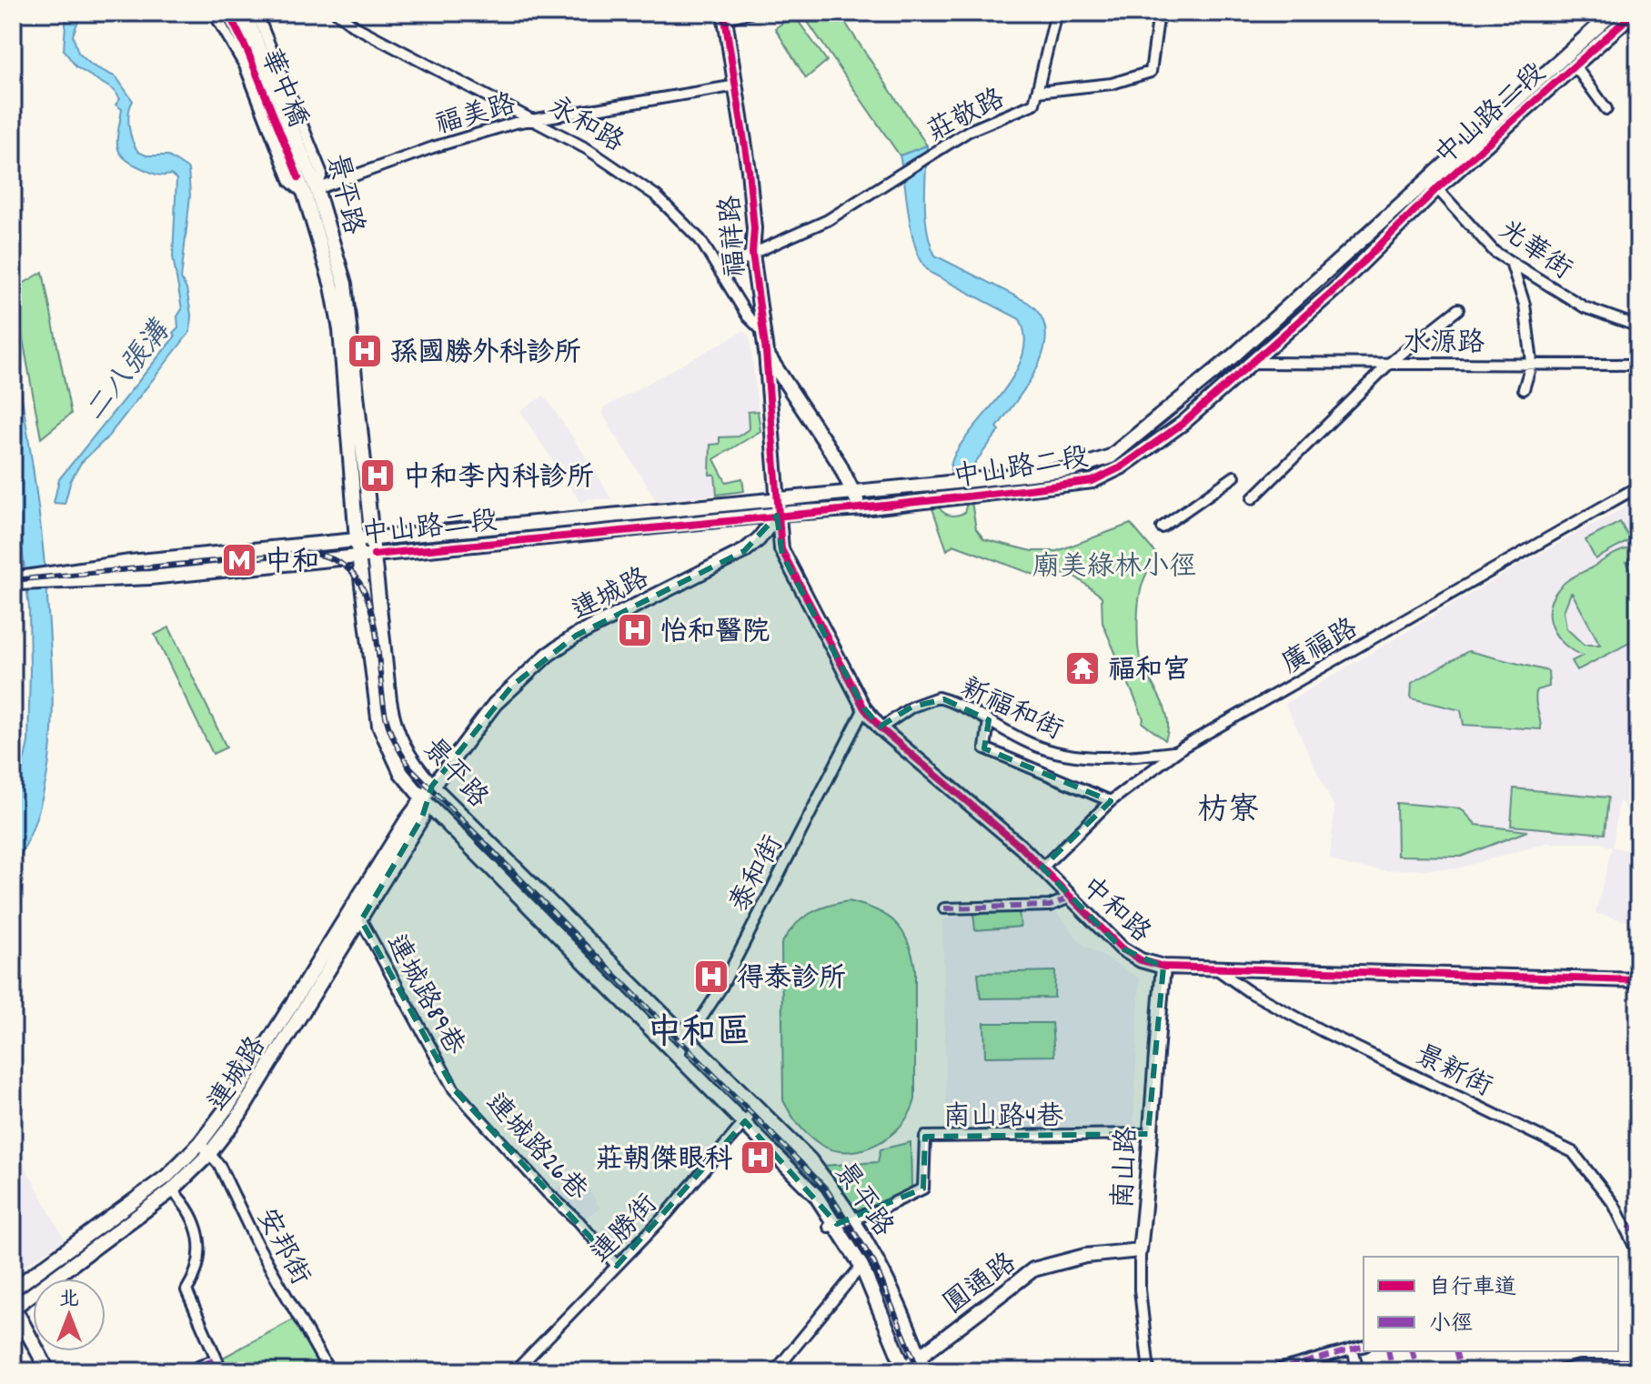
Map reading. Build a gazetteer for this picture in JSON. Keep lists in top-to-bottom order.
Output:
{
  "streets": {
    "street": [
      "華中橋",
      "福美路",
      "中山路二段",
      "莊敬路",
      "永和路",
      "景平路",
      "福祥路",
      "光華街",
      "水源路",
      "連城路",
      "廣福路",
      "新福和街",
      "泰和街",
      "中和路",
      "連城路89巷",
      "景新街",
      "南山路4巷",
      "連城路26巷",
      "南山路",
      "連勝街",
      "安邦街",
      "圓通路"
    ]
  },
  "crossings": [
    ["華中橋", "福美路"],
    ["華中橋", "景平路"],
    ["福美路", "永和路"],
    ["福美路", "景平路"],
    ["福美路", "福祥路"],
    ["中山路二段", "景平路"],
    ["中山路二段", "福祥路"],
    ["中山路二段", "光華街"],
    ["中山路二段", "水源路"],
    ["中山路二段", "連城路"],
    ["中山路二段", "中和路"],
    ["莊敬路", "永和路"],
    ["莊敬路", "福祥路"],
    ["永和路", "福祥路"],
    ["景平路", "連城路"],
    ["景平路", "泰和街"],
    ["景平路", "南山路4巷"],
    ["景平路", "連勝街"],
    ["景平路", "圓通路"],
    ["福祥路", "中和路"],
    ["連城路", "中和路"],
    ["連城路", "連城路89巷"],
    ["連城路", "安邦街"],
    ["廣福路", "新福和街"],
    ["廣福路", "中和路"],
    ["新福和街", "中和路"],
    ["泰和街", "中和路"],
    ["中和路", "景新街"],
    ["中和路", "南山路"],
    ["連城路89巷", "連城路26巷"],
    ["南山路4巷", "南山路"],
    ["連城路26巷", "連勝街"],
    ["南山路", "圓通路"]
  ],
  "districts": ["枋寮", "中和區"],
  "water": ["二八張溝"],
  "parks": ["廟美綠林小徑"],
  "places": {
    "hospital": [
      "孫國勝外科診所",
      "中和李內科診所",
      "怡和醫院",
      "得泰診所",
      "莊朝傑眼科"
    ],
    "metro station": ["中和"],
    "temple": ["福和宮"]
  },
  "legend": ["自行車道", "小徑"],
  "north": "top"
}
